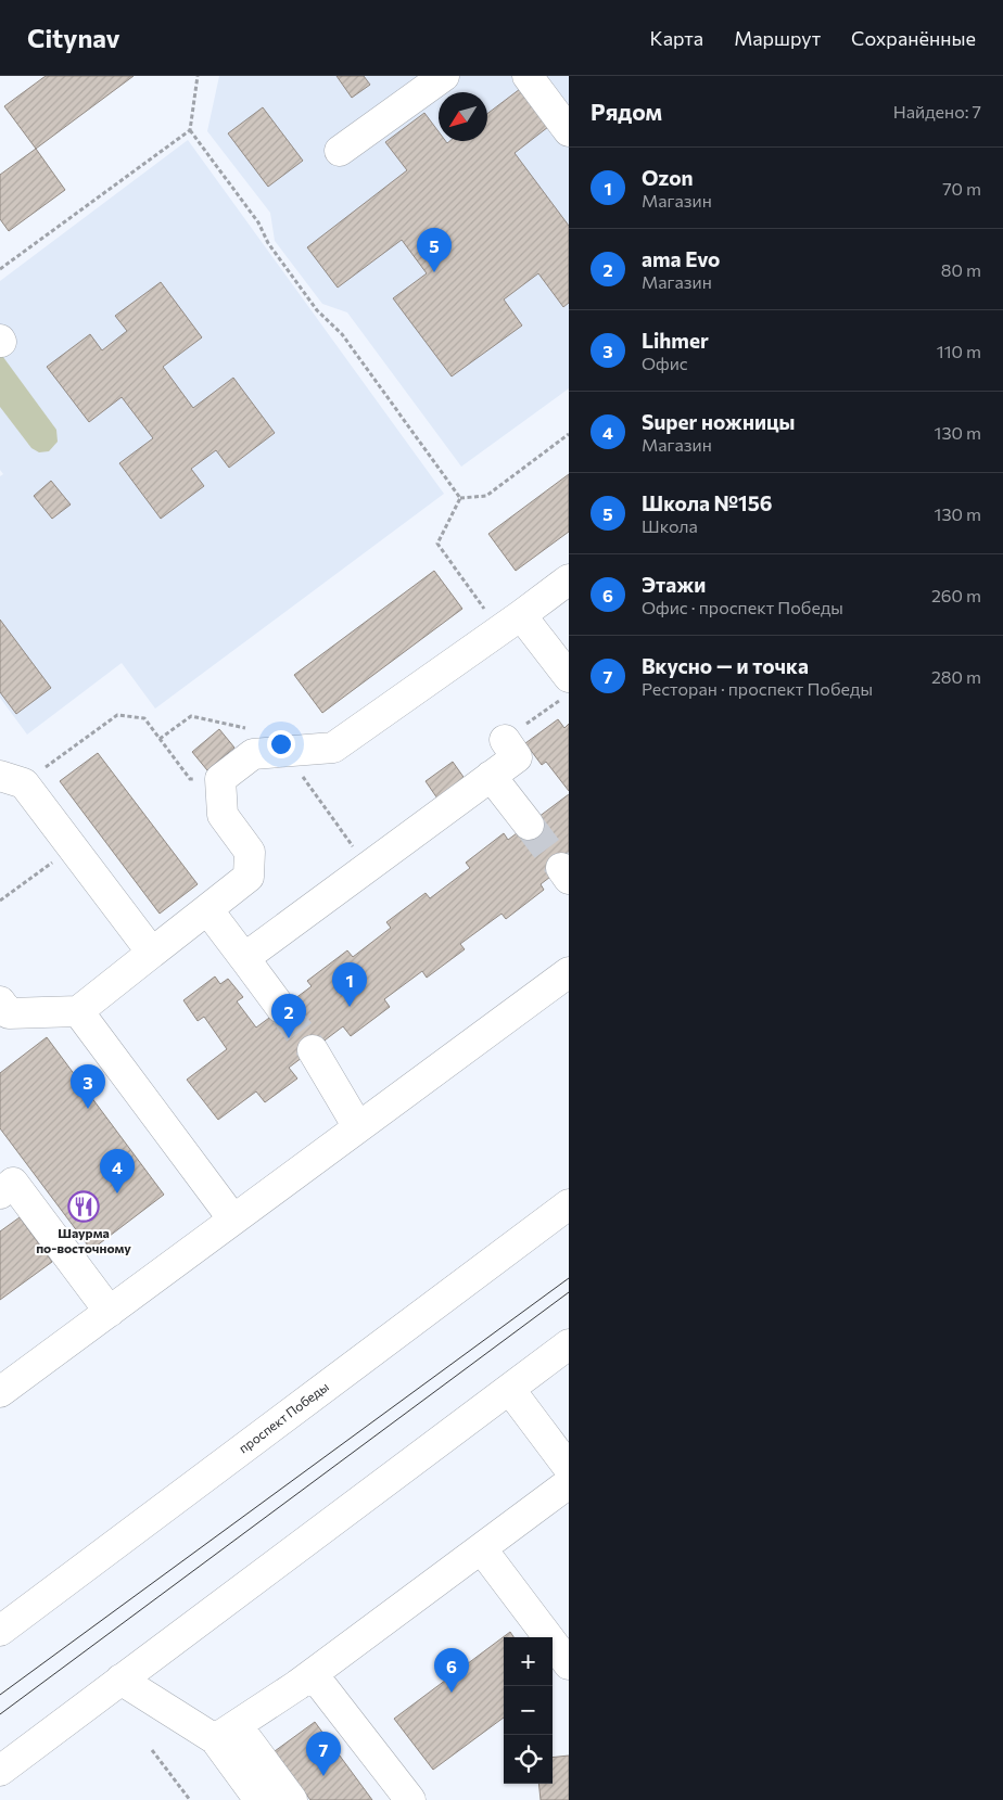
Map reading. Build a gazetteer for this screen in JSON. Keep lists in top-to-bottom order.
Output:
{
  "streets": {
    "main road": ["проспект Победы"]
  },
  "places": {
    "restaurant": ["Шаурма по-восточному"]
  },
  "north": "bottom left",
  "page": {
    "header": "Citynav",
    "nav": ["Карта", "Маршрут", "Сохранённые"],
    "heading": ["Рядом", "Найдено: 7"],
    "list": [
      {
        "mark": "1",
        "name": "Ozon",
        "note": "Магазин",
        "value": "70 m"
      },
      {
        "mark": "2",
        "name": "ama Evo",
        "note": "Магазин",
        "value": "80 m"
      },
      {
        "mark": "3",
        "name": "Lihmer",
        "note": "Офис",
        "value": "110 m"
      },
      {
        "mark": "4",
        "name": "Super ножницы",
        "note": "Магазин",
        "value": "130 m"
      },
      {
        "mark": "5",
        "name": "Школа №156",
        "note": "Школа",
        "value": "130 m"
      },
      {
        "mark": "6",
        "name": "Этажи",
        "note": "Офис · проспект Победы",
        "value": "260 m"
      },
      {
        "mark": "7",
        "name": "Вкусно — и точка",
        "note": "Ресторан · проспект Победы",
        "value": "280 m"
      }
    ],
    "pins": [
      "5",
      "1",
      "2",
      "3",
      "4",
      "6",
      "7"
    ],
    "map_buttons": ["+", "−"]
  }
}
